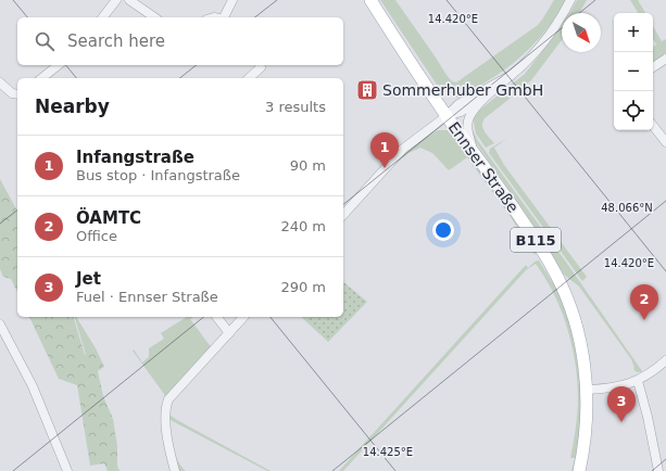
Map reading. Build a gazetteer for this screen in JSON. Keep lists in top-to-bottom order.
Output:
{
  "streets": {
    "main road": ["Ennser Straße", "B115"]
  },
  "places": {
    "building": ["Sommerhuber GmbH"]
  },
  "north": "bottom right",
  "page": {
    "map_buttons": ["+", "−"],
    "search": "Search here",
    "heading": ["Nearby", "3 results"],
    "pins": ["1", "2", "3"],
    "list": [
      {
        "mark": "1",
        "name": "Infangstraße",
        "note": "Bus stop · Infangstraße",
        "value": "90 m"
      },
      {
        "mark": "2",
        "name": "ÖAMTC",
        "note": "Office",
        "value": "240 m"
      },
      {
        "mark": "3",
        "name": "Jet",
        "note": "Fuel · Ennser Straße",
        "value": "290 m"
      }
    ]
  },
  "coordinates": ["14.420°E", "48.066°N", "14.425°E"]
}
